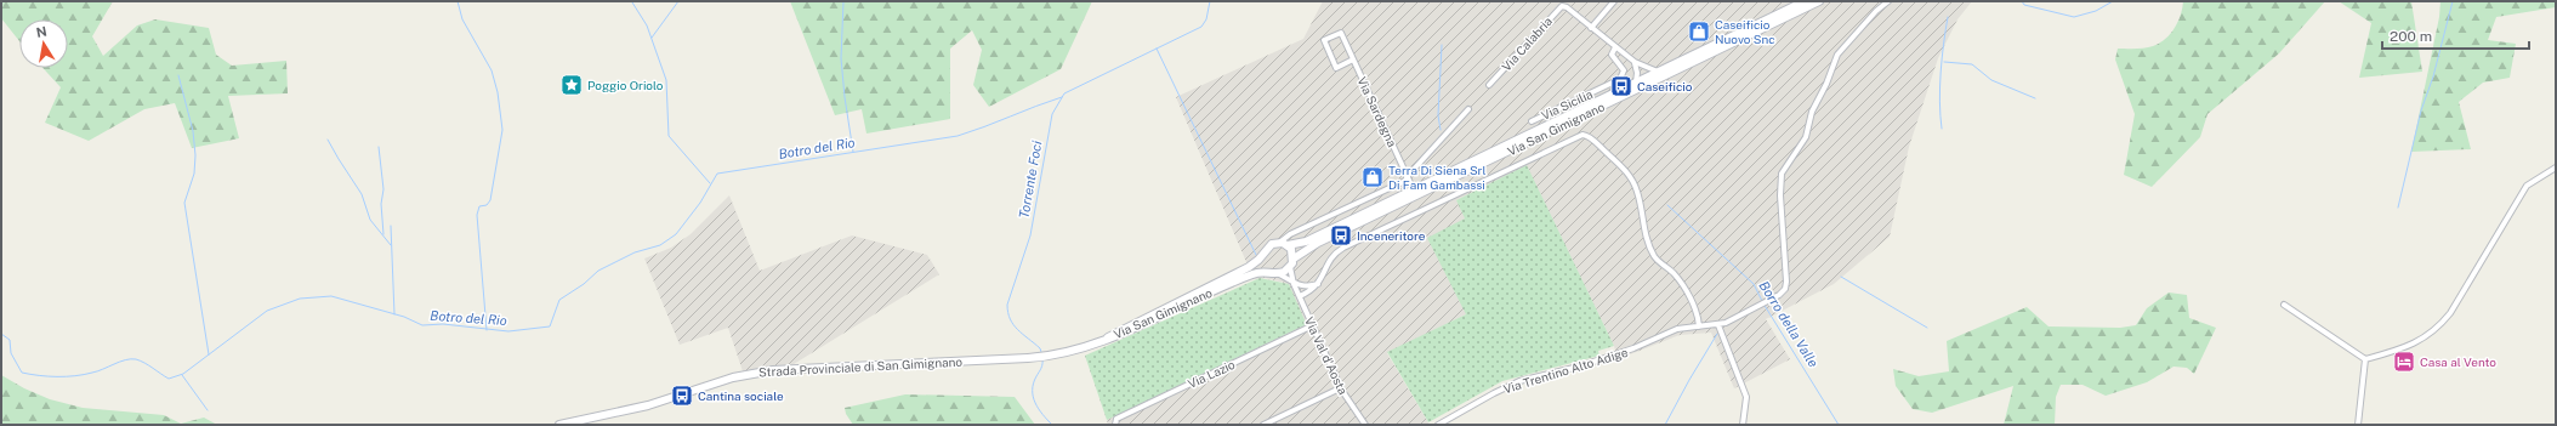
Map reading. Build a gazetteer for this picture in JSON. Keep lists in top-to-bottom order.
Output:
{
  "streets": {
    "main road": ["Via San Gimignano", "Strada Provinciale di San Gimignano"],
    "street": [
      "Via Calabria",
      "Via Sicilia",
      "Via Sardegna",
      "Via Val d'Aosta",
      "Via Trentino Alto Adige",
      "Via Lazio"
    ]
  },
  "crossings": [
    ["Via Calabria", "Via Sicilia"],
    ["Via Calabria", "Via San Gimignano"],
    ["Via Sardegna", "Via San Gimignano"],
    ["Via San Gimignano", "Via Val d'Aosta"],
    ["Via San Gimignano", "Strada Provinciale di San Gimignano"],
    ["Via Val d'Aosta", "Via Lazio"]
  ],
  "water": ["Botro del Rio", "Torrente Foci", "Borro della Valle"],
  "places": {
    "shop": ["Caseificio Nuovo Snc", "Terra Di Siena Srl Di Fam Gambassi"],
    "place": ["Poggio Oriolo"],
    "bus stop": ["Caseificio", "Inceneritore", "Cantina sociale"],
    "hotel": ["Casa al Vento"]
  },
  "scale_bar": "200 m",
  "north": "top"
}
